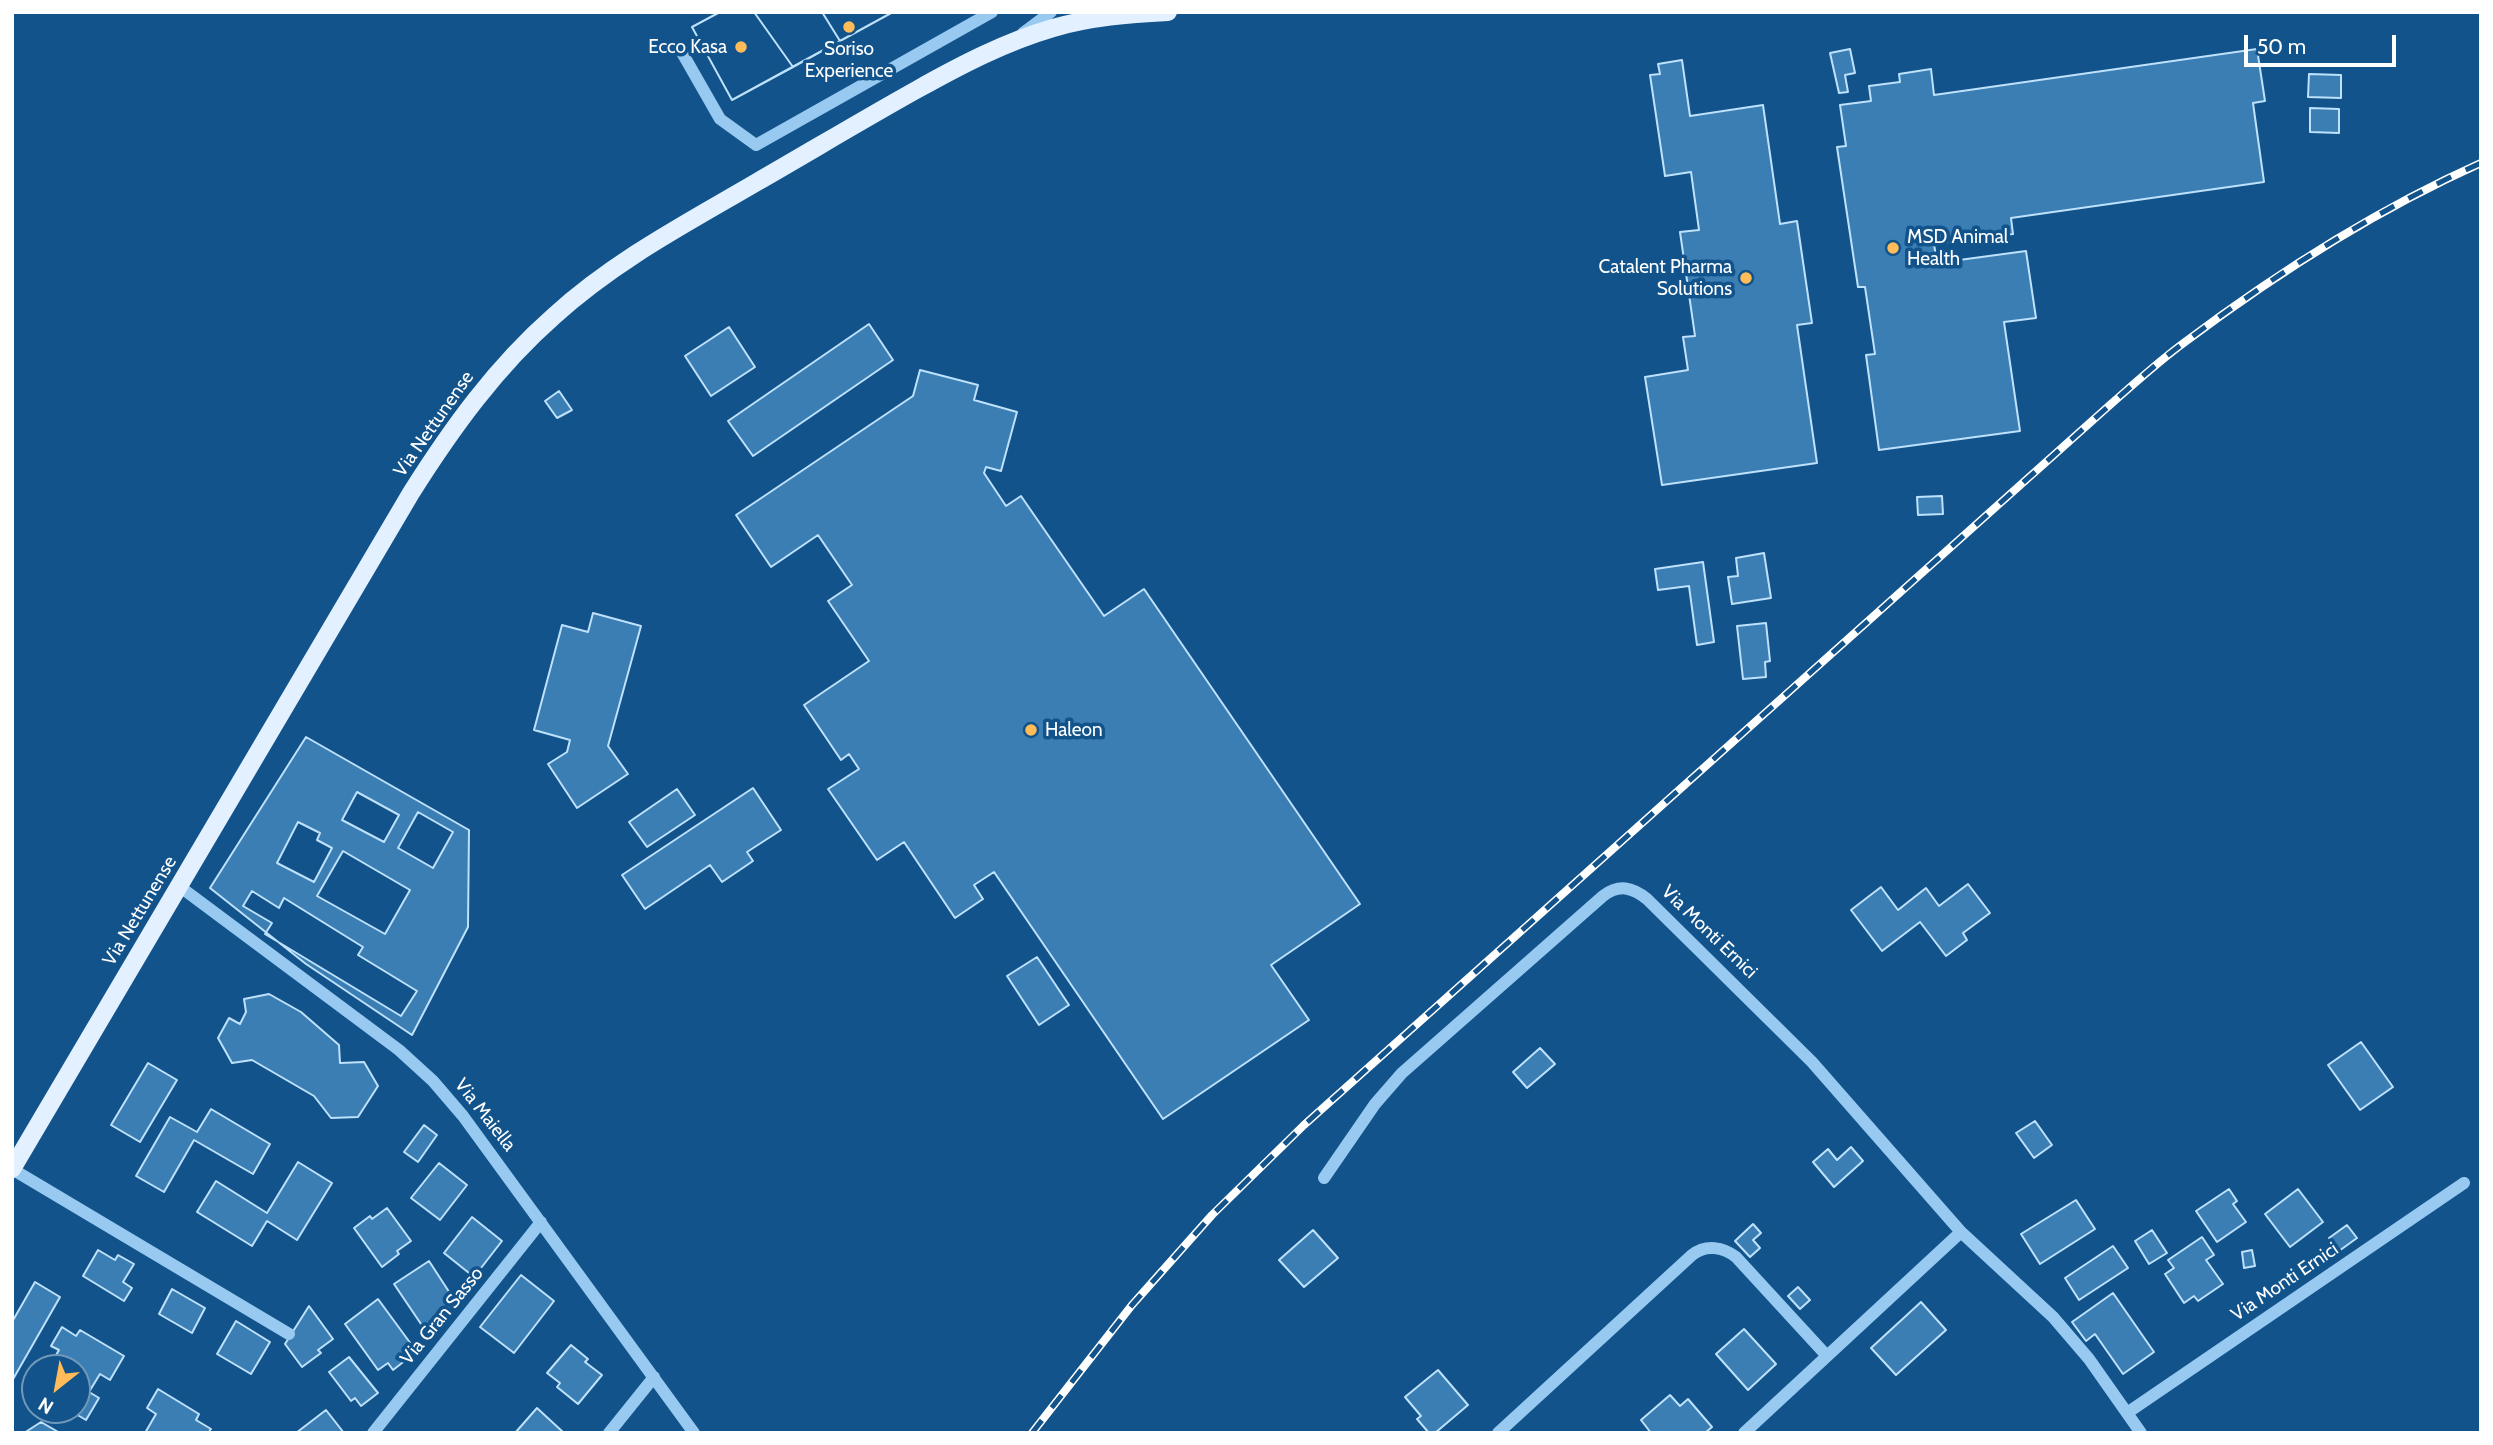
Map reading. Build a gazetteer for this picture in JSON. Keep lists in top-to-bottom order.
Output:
{
  "streets": {
    "main road": ["Via Nettunense"],
    "street": ["Via Monti Ernici", "Via Maiella", "Via Gran Sasso"]
  },
  "crossings": [
    ["Via Nettunense", "Via Maiella"],
    ["Via Maiella", "Via Gran Sasso"]
  ],
  "places": [
    "Soriso Experience",
    "Ecco Kasa",
    "MSD Animal Health",
    "Catalent Pharma Solutions",
    "Haleon"
  ],
  "scale_bar": "50 m",
  "north": "bottom left"
}
